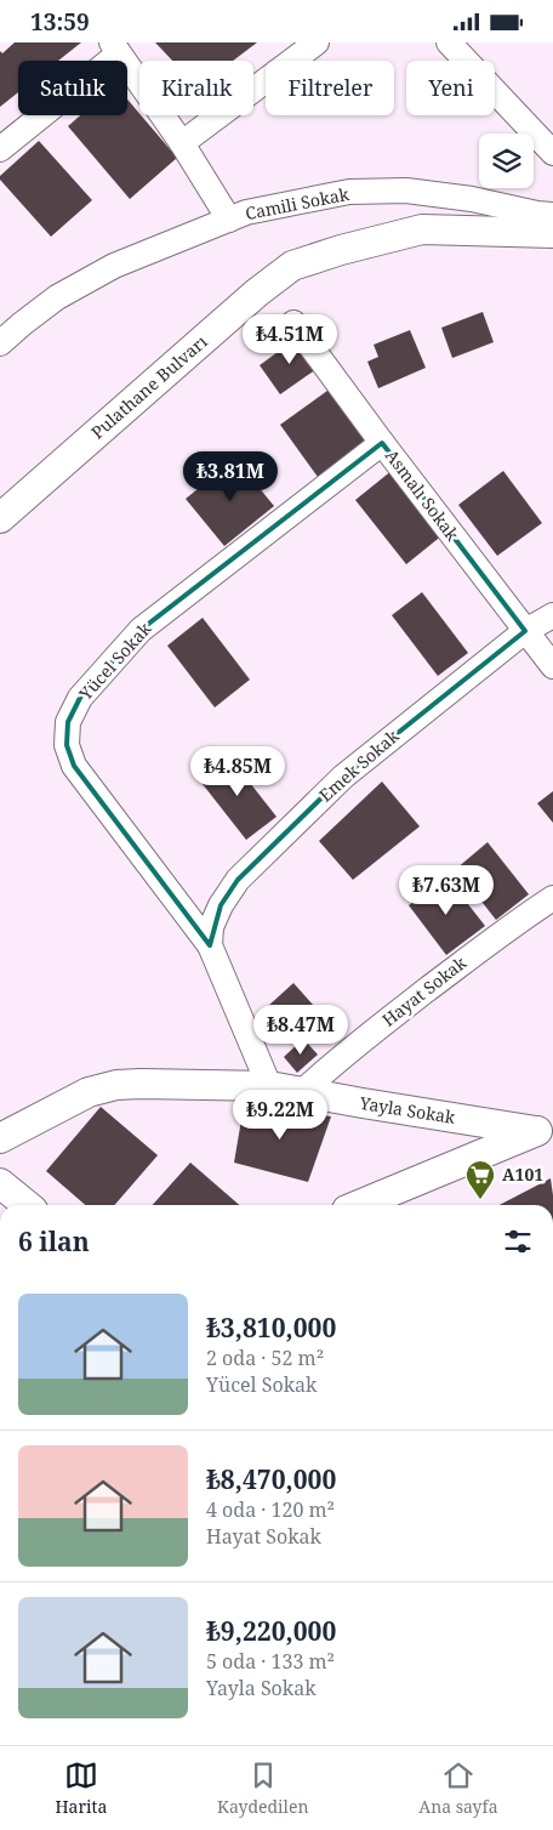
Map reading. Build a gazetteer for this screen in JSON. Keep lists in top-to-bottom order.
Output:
{
  "streets": {
    "street": [
      "Camili Sokak",
      "Pulathane Bulvarı",
      "Asmalı Sokak",
      "Yücel Sokak",
      "Emek Sokak",
      "Hayat Sokak",
      "Yayla Sokak"
    ]
  },
  "crossings": [
    ["Asmalı Sokak", "Yücel Sokak"],
    ["Asmalı Sokak", "Emek Sokak"],
    ["Yücel Sokak", "Emek Sokak"],
    ["Hayat Sokak", "Yayla Sokak"]
  ],
  "places": {
    "supermarket": ["A101"]
  },
  "page": {
    "status": "13:59",
    "chip": [
      "Satılık",
      "Kiralık",
      "Filtreler",
      "Yeni"
    ],
    "price": [
      "₺4.51M",
      "₺3.81M",
      "₺4.85M",
      "₺7.63M",
      "₺8.47M",
      "₺9.22M"
    ],
    "heading": "6 ilan",
    "list": [
      {
        "name": "₺3,810,000",
        "note": "2 oda · 52 m² · Yücel Sokak"
      },
      {
        "name": "₺8,470,000",
        "note": "4 oda · 120 m² · Hayat Sokak"
      },
      {
        "name": "₺9,220,000",
        "note": "5 oda · 133 m² · Yayla Sokak"
      }
    ],
    "tabs": ["Harita", "Kaydedilen", "Ana sayfa"]
  }
}
